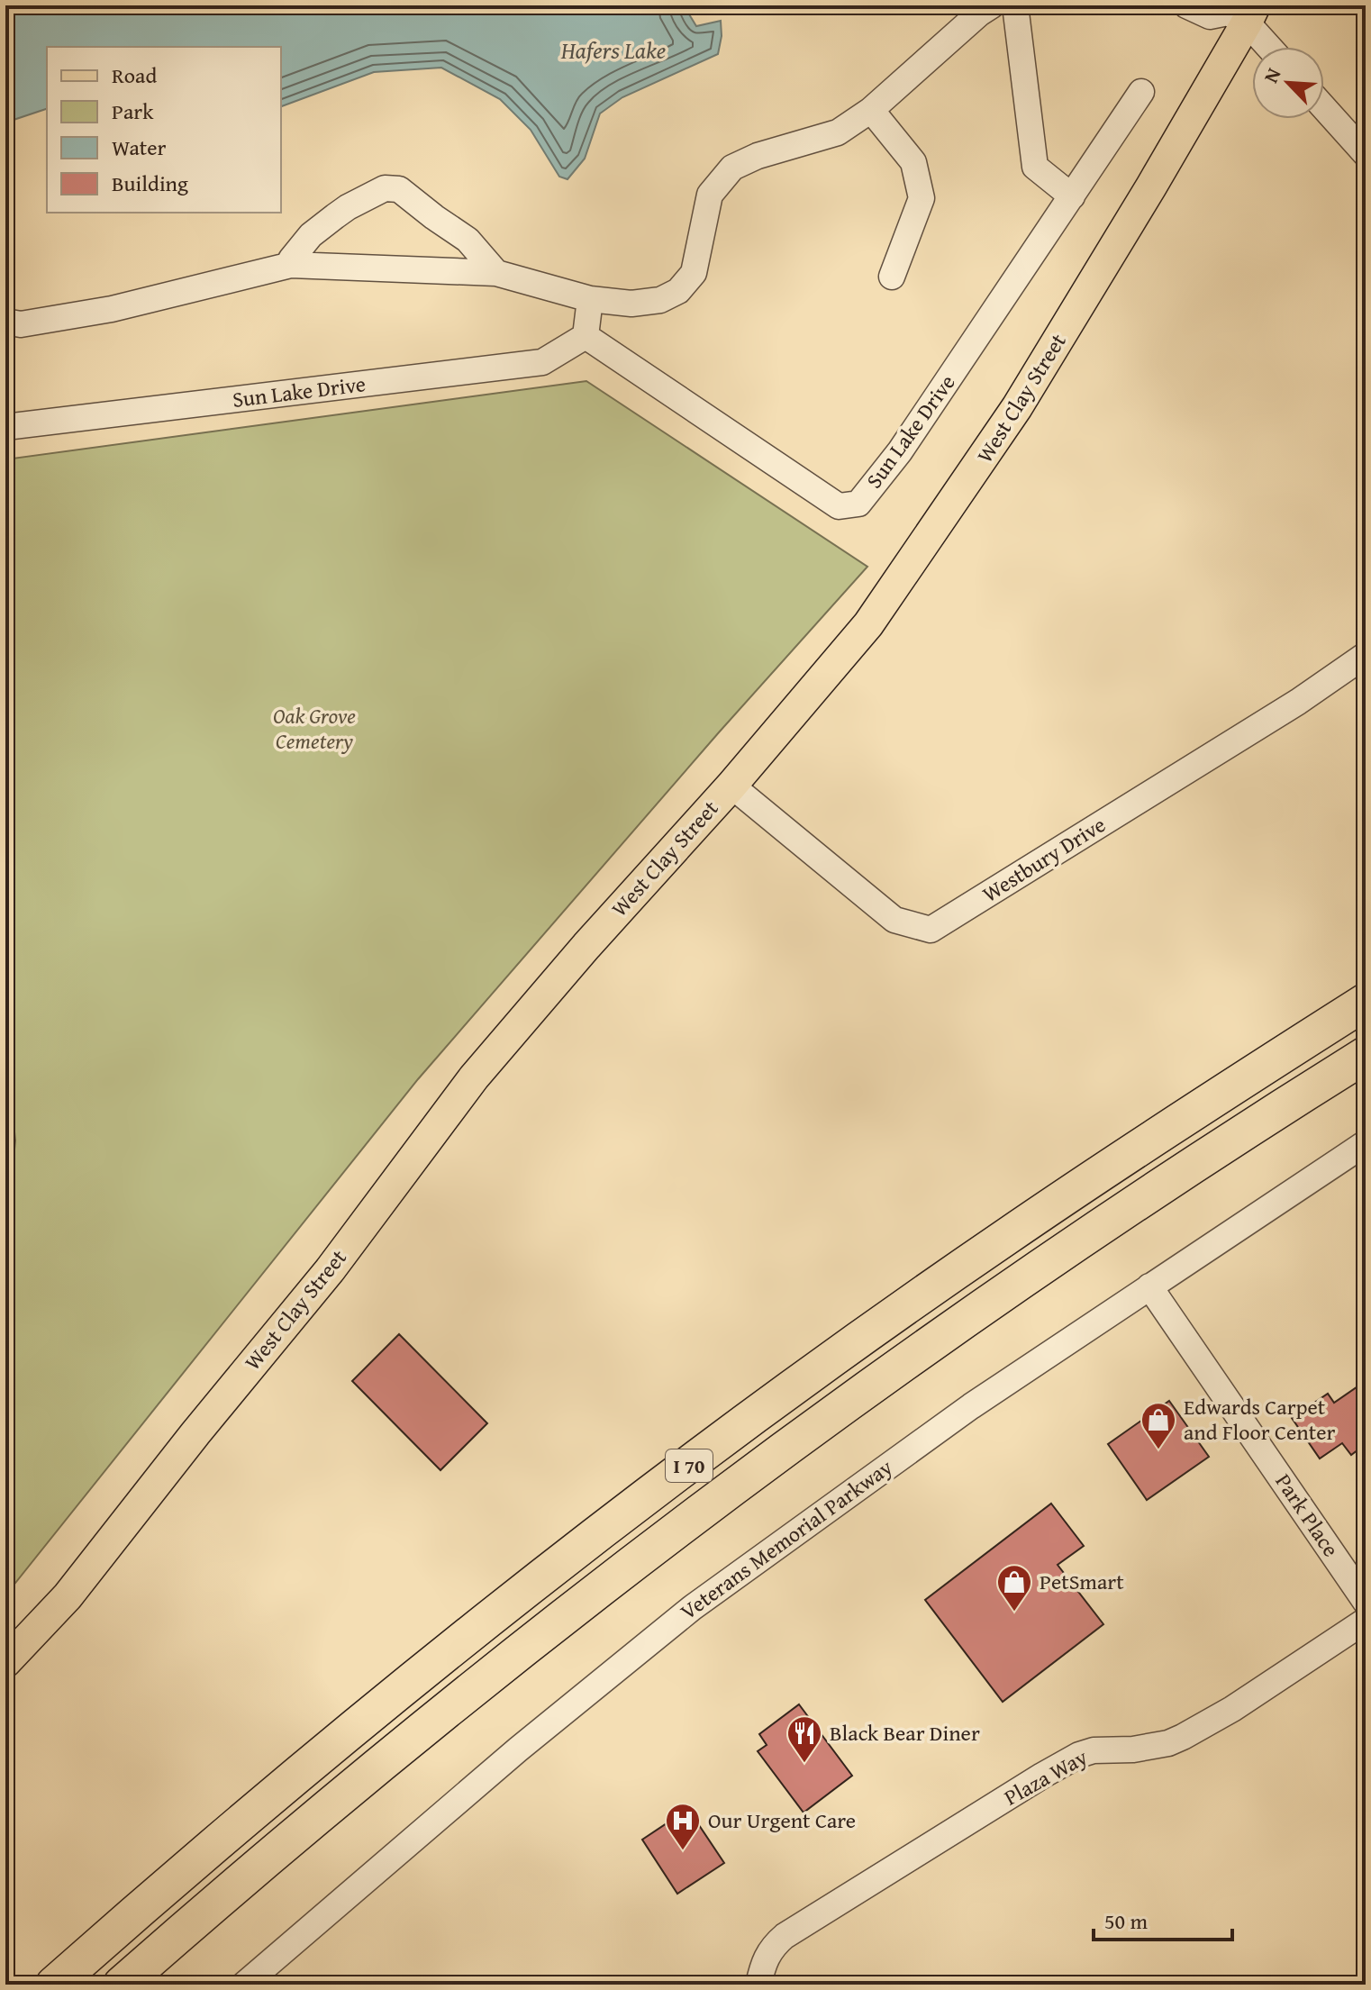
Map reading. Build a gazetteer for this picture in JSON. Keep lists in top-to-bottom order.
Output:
{
  "streets": {
    "highway": ["I 70"],
    "main road": ["West Clay Street"],
    "street": [
      "Sun Lake Drive",
      "Westbury Drive",
      "Park Place",
      "Veterans Memorial Parkway",
      "Plaza Way"
    ]
  },
  "crossings": [
    ["West Clay Street", "Westbury Drive"],
    ["Park Place", "Veterans Memorial Parkway"]
  ],
  "water": ["Hafers Lake"],
  "parks": ["Oak Grove Cemetery"],
  "places": {
    "shop": ["Edwards Carpet and Floor Center", "PetSmart"],
    "restaurant": ["Black Bear Diner"],
    "hospital": ["Our Urgent Care"]
  },
  "legend": [
    "Road",
    "Park",
    "Water",
    "Building"
  ],
  "scale_bar": "50 m",
  "north": "top left"
}
